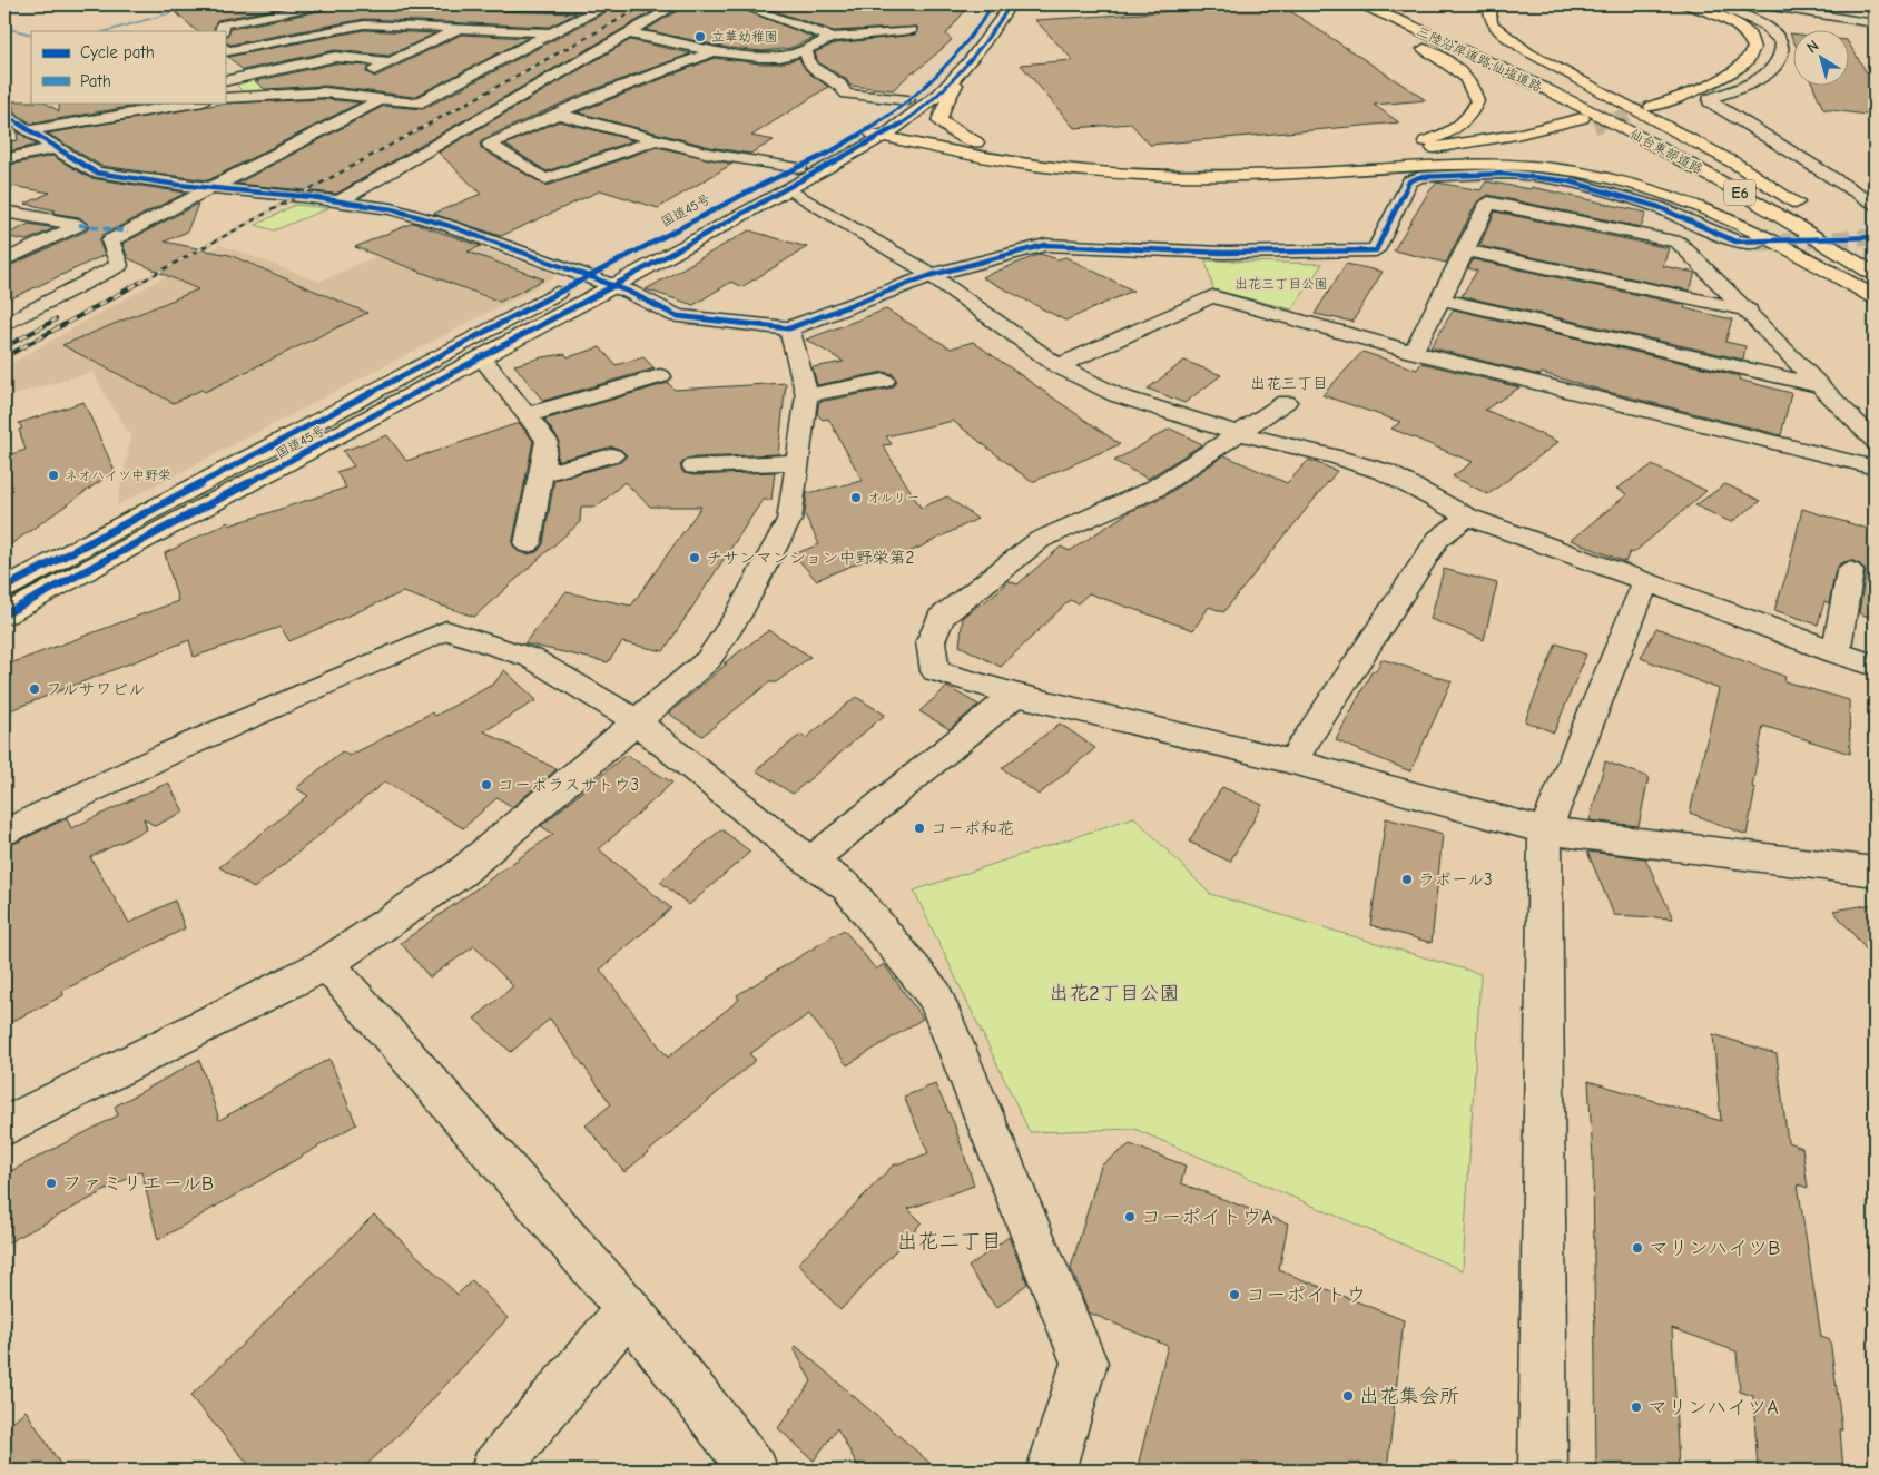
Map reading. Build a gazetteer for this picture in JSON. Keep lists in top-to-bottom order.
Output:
{
  "streets": {
    "highway": [
      "三陸沿岸道路;仙塩道路",
      "仙台東部道路",
      "E6",
      "国道45号"
    ]
  },
  "crossings": [
    ["三陸沿岸道路;仙塩道路", "仙台東部道路"]
  ],
  "districts": ["出花三丁目", "出花二丁目"],
  "parks": ["出花三丁目公園", "出花2丁目公園"],
  "places": [
    "立華幼稚園",
    "ネオハイツ中野栄",
    "オルリー",
    "チサンマンション中野栄第2",
    "フルサワビル",
    "コーポラスサトウ3",
    "コーポ和花",
    "ラポール3",
    "ファミリエールB",
    "コーポイトウA",
    "マリンハイツB",
    "コーポイトウ",
    "出花集会所",
    "マリンハイツA"
  ],
  "legend": ["Cycle path", "Path"],
  "north": "top left"
}
